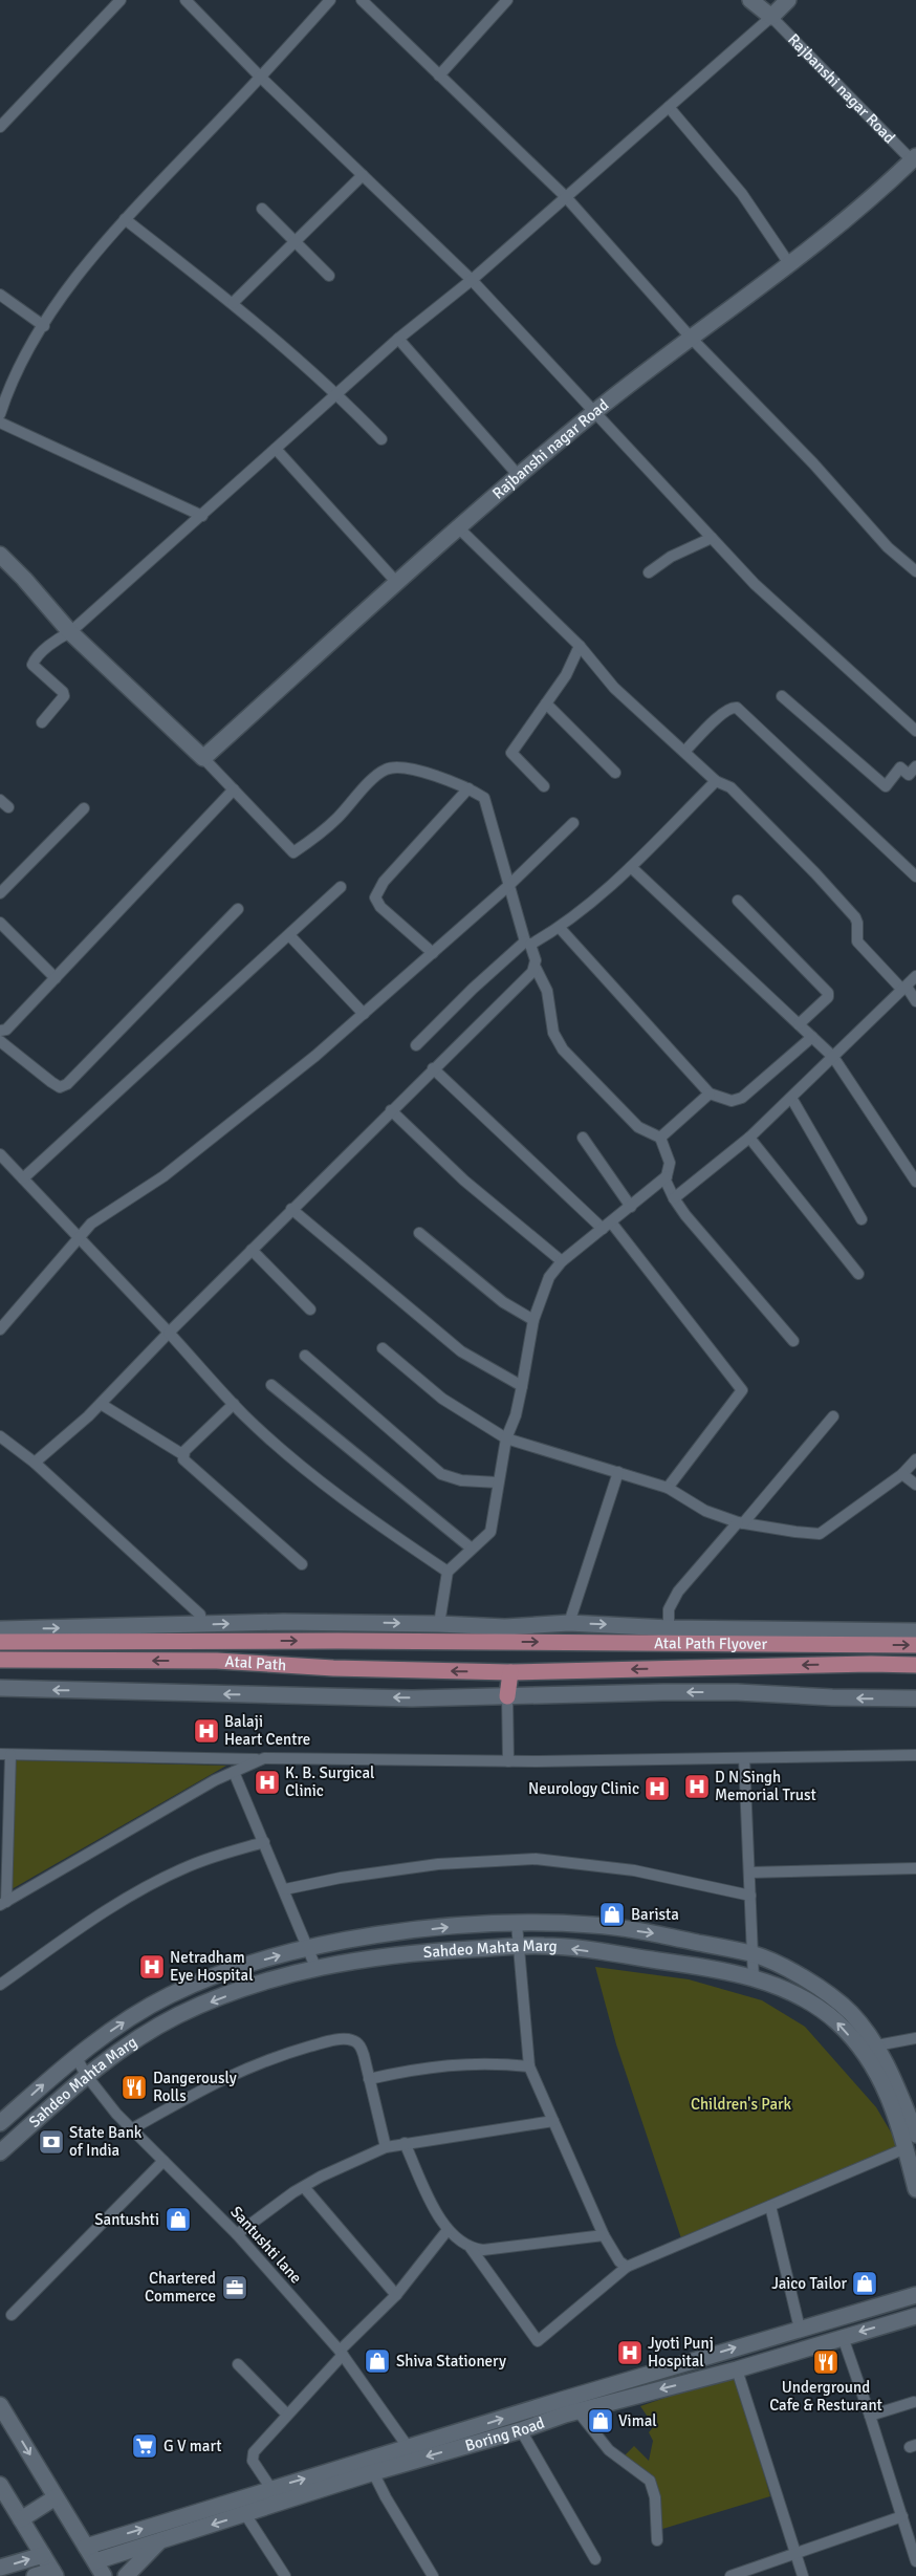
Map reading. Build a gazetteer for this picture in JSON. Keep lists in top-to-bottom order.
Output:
{
  "streets": {
    "main road": ["Atal Path Flyover", "Atal Path"],
    "street": [
      "Rajbanshi nagar Road",
      "Sahdeo Mahta Marg",
      "Santushti lane",
      "Boring Road"
    ]
  },
  "crossings": [
    ["Atal Path Flyover", "Atal Path"],
    ["Sahdeo Mahta Marg", "Santushti lane"]
  ],
  "parks": ["Children's Park"],
  "places": {
    "hospital": [
      "Balaji Heart Centre",
      "K. B. Surgical Clinic",
      "D N Singh Memorial Trust",
      "Neurology Clinic",
      "Netradham Eye Hospital",
      "Jyoti Punj Hospital"
    ],
    "shop": [
      "Barista",
      "Santushti",
      "Jaico Tailor",
      "Shiva Stationery",
      "Vimal"
    ],
    "restaurant": ["Dangerously Rolls", "Underground Cafe & Resturant"],
    "bank": ["State Bank of India"],
    "office": ["Chartered Commerce"],
    "supermarket": ["G V mart"]
  }
}
